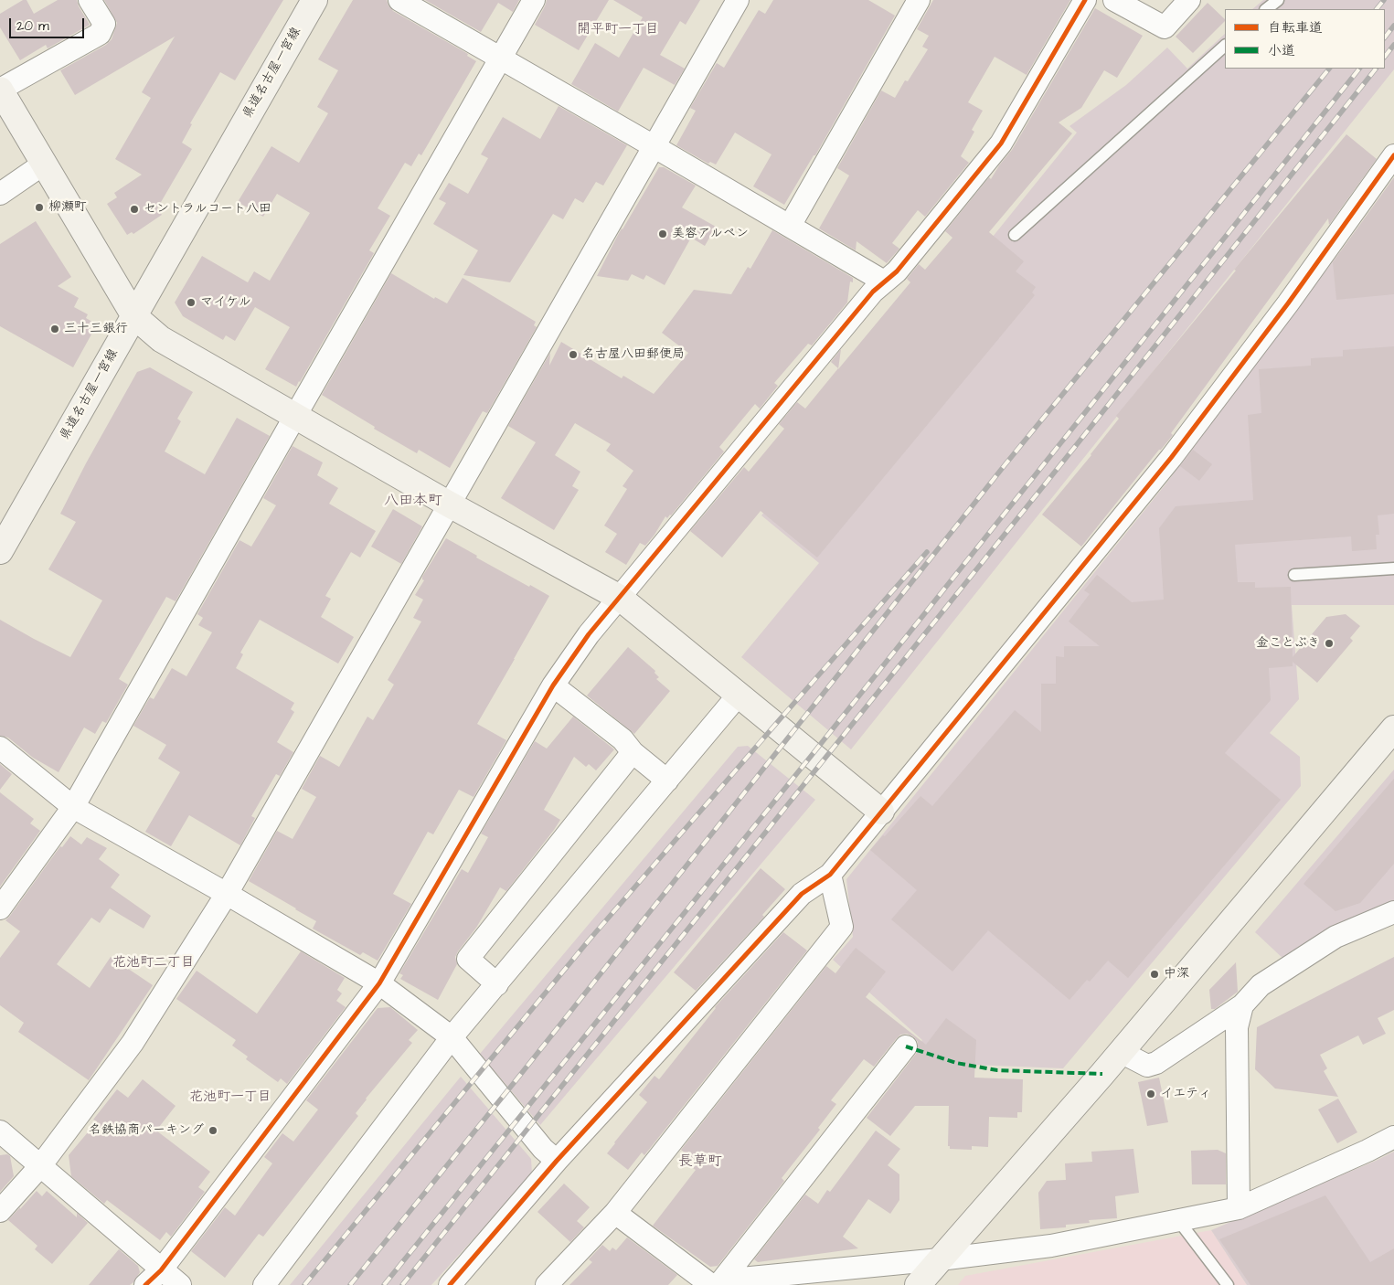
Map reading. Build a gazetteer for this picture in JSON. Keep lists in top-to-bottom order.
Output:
{
  "streets": {
    "street": ["県道名古屋一宮線"]
  },
  "districts": [
    "開平町一丁目",
    "八田本町",
    "花池町二丁目",
    "花池町一丁目",
    "長草町"
  ],
  "places": [
    "柳瀬町",
    "セントラルコート八田",
    "美容アルペン",
    "マイケル",
    "三十三銀行",
    "名古屋八田郵便局",
    "金ことぶき",
    "中深",
    "イエティ",
    "名鉄協商パーキング"
  ],
  "legend": ["自転車道", "小道"],
  "scale_bar": "20 m"
}
